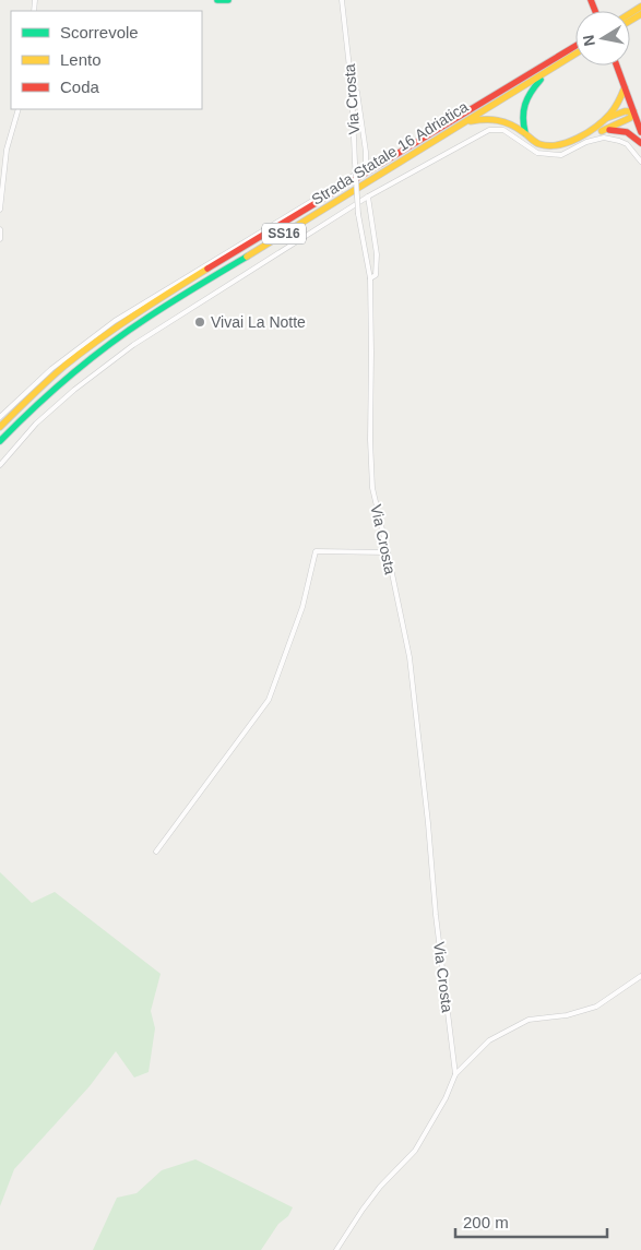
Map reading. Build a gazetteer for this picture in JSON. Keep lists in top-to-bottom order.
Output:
{
  "streets": {
    "main road": ["Strada Statale 16 Adriatica", "SS16"],
    "street": ["Via Crosta"]
  },
  "crossings": [
    ["Strada Statale 16 Adriatica", "SS16"]
  ],
  "places": ["Vivai La Notte"],
  "legend": ["Scorrevole", "Lento", "Coda"],
  "scale_bar": "200 m",
  "north": "left"
}
